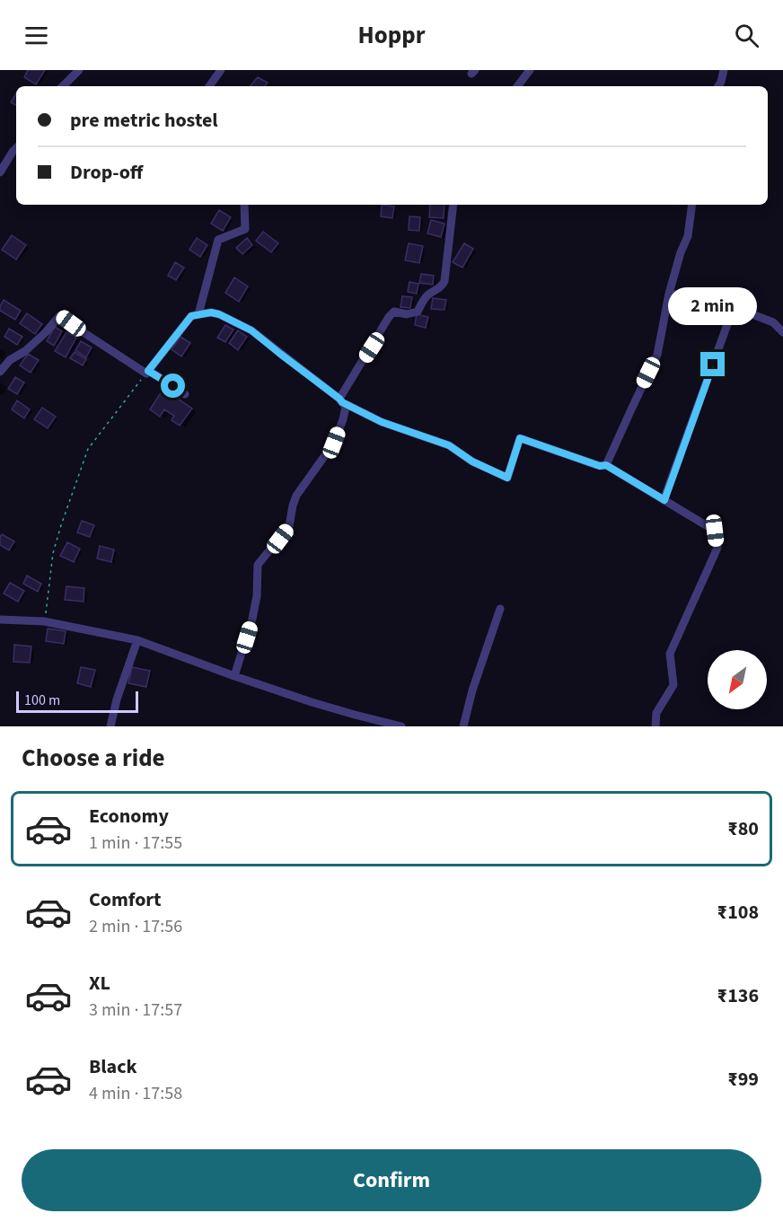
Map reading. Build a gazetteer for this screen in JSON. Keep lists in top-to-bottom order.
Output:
{
  "scale_bar": "100 m",
  "north": "bottom left",
  "page": {
    "header": "Hoppr",
    "banner": ["pre metric hostel", "Drop-off"],
    "bubble": "2 min",
    "scale": "100 m",
    "heading": "Choose a ride",
    "list": [
      {
        "name": "Economy",
        "note": "1 min · 17:55",
        "value": "₹80"
      },
      {
        "name": "Comfort",
        "note": "2 min · 17:56",
        "value": "₹108"
      },
      {
        "name": "XL",
        "note": "3 min · 17:57",
        "value": "₹136"
      },
      {
        "name": "Black",
        "note": "4 min · 17:58",
        "value": "₹99"
      }
    ],
    "buttons": "Confirm"
  }
}
